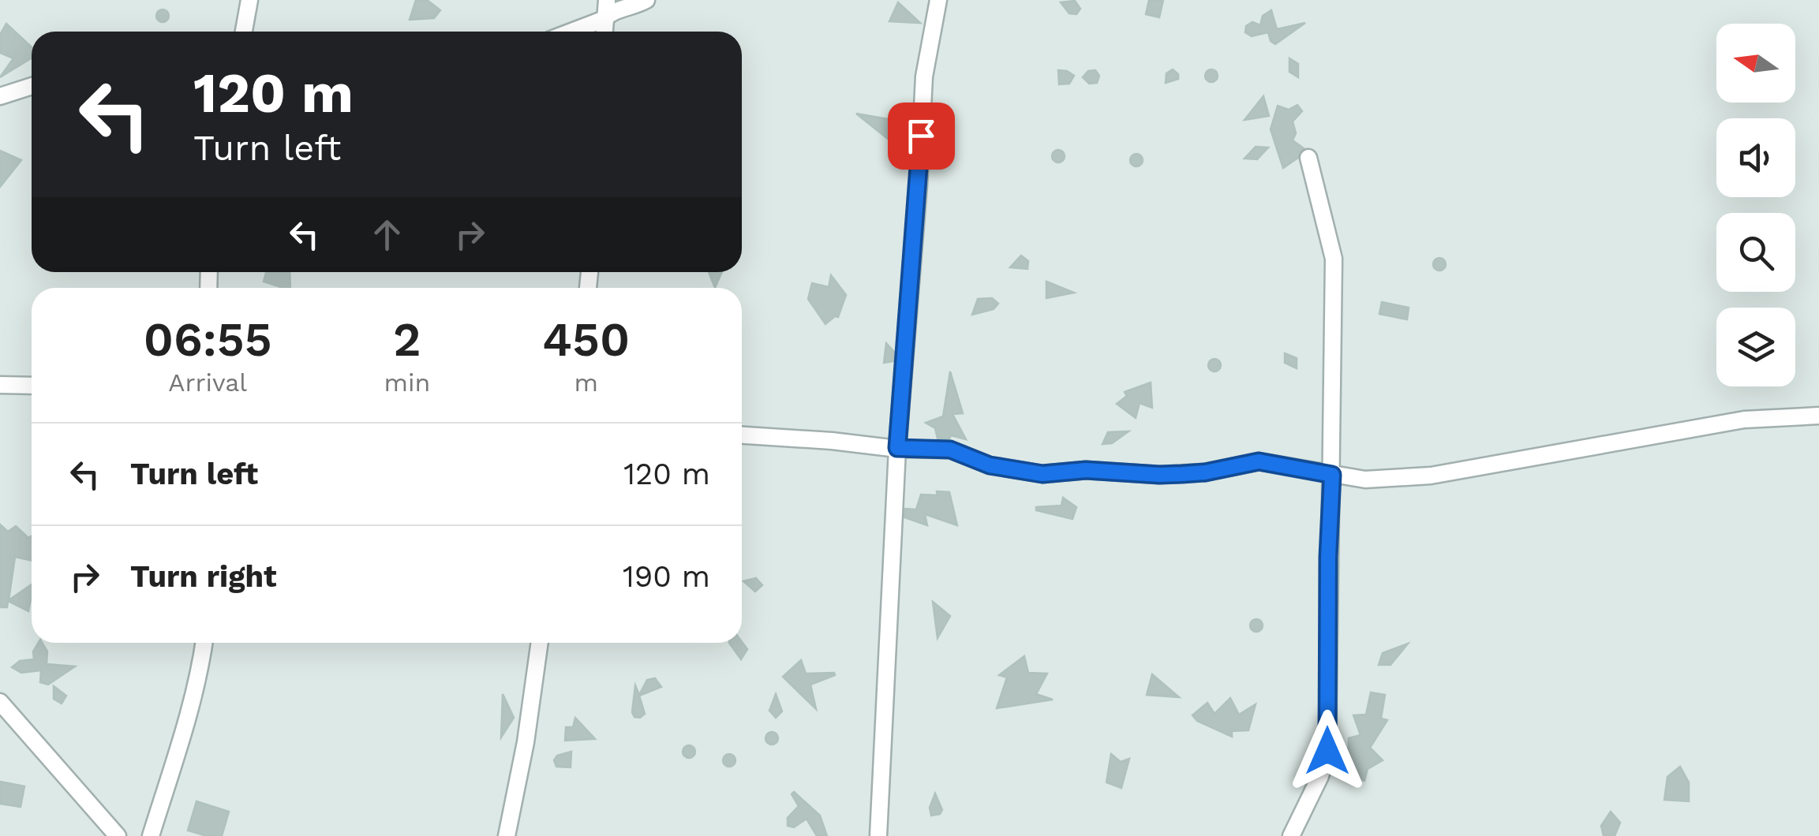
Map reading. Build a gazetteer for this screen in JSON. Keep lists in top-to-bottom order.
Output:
{
  "north": "left",
  "page": {
    "turn": ["120 m", "Turn left"],
    "eta": [
      "06:55",
      "Arrival",
      "2",
      "min",
      "450",
      "m"
    ],
    "list": [
      {
        "name": "Turn left",
        "value": "120 m"
      },
      {
        "name": "Turn right",
        "value": "190 m"
      }
    ]
  }
}
